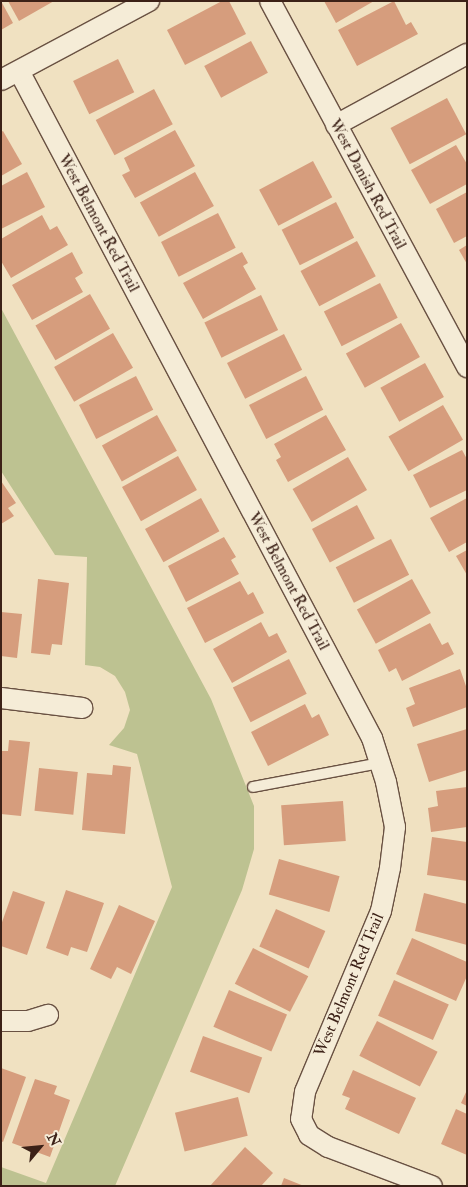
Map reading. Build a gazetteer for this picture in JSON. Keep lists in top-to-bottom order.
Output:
{
  "streets": {
    "street": ["West Danish Red Trail", "West Belmont Red Trail"]
  },
  "north": "top right"
}
